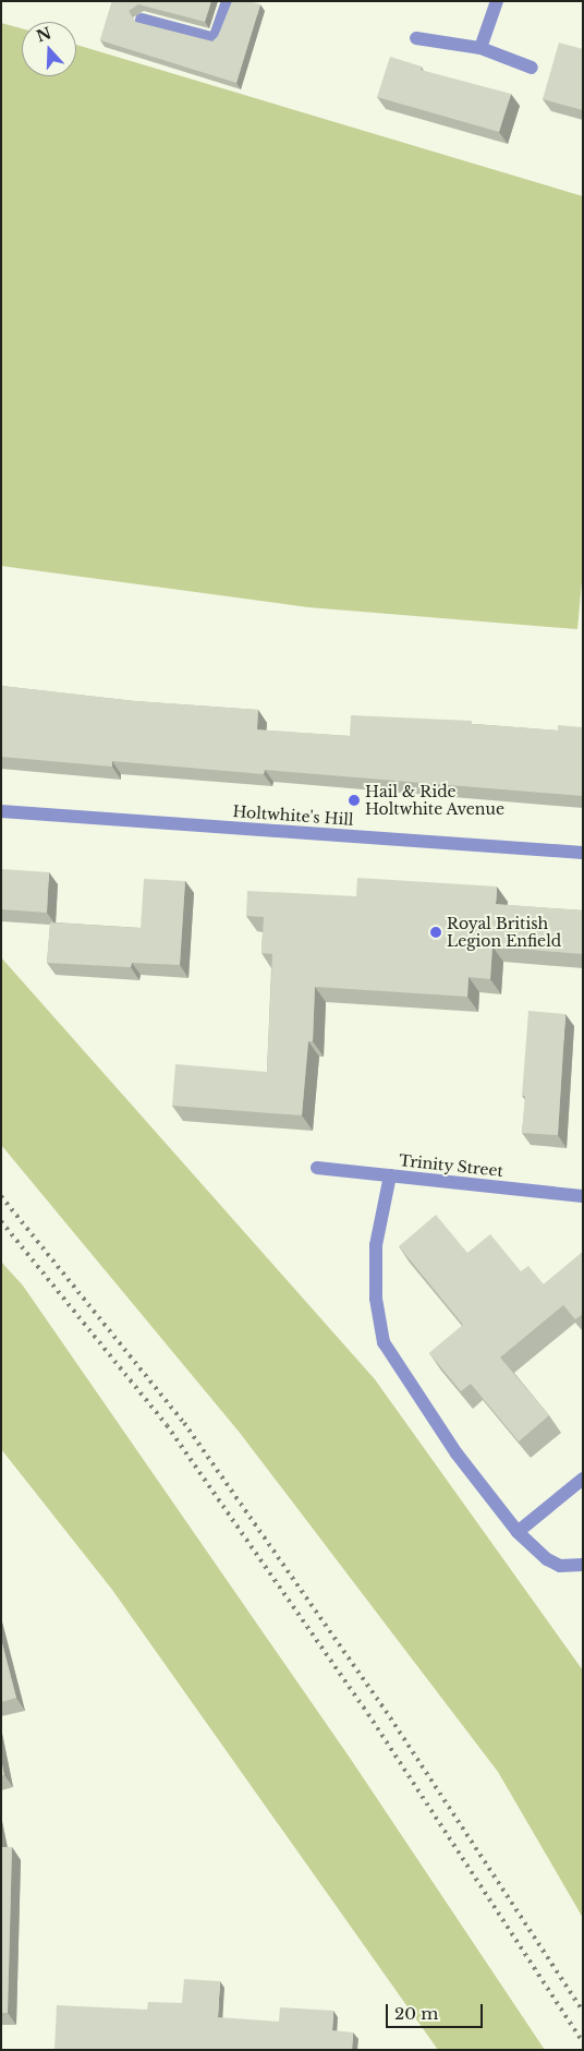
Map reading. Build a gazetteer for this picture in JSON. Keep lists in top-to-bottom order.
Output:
{
  "streets": {
    "street": ["Holtwhite's Hill", "Trinity Street"]
  },
  "places": ["Hail & Ride Holtwhite Avenue", "Royal British Legion Enfield"],
  "scale_bar": "20 m",
  "north": "top"
}
